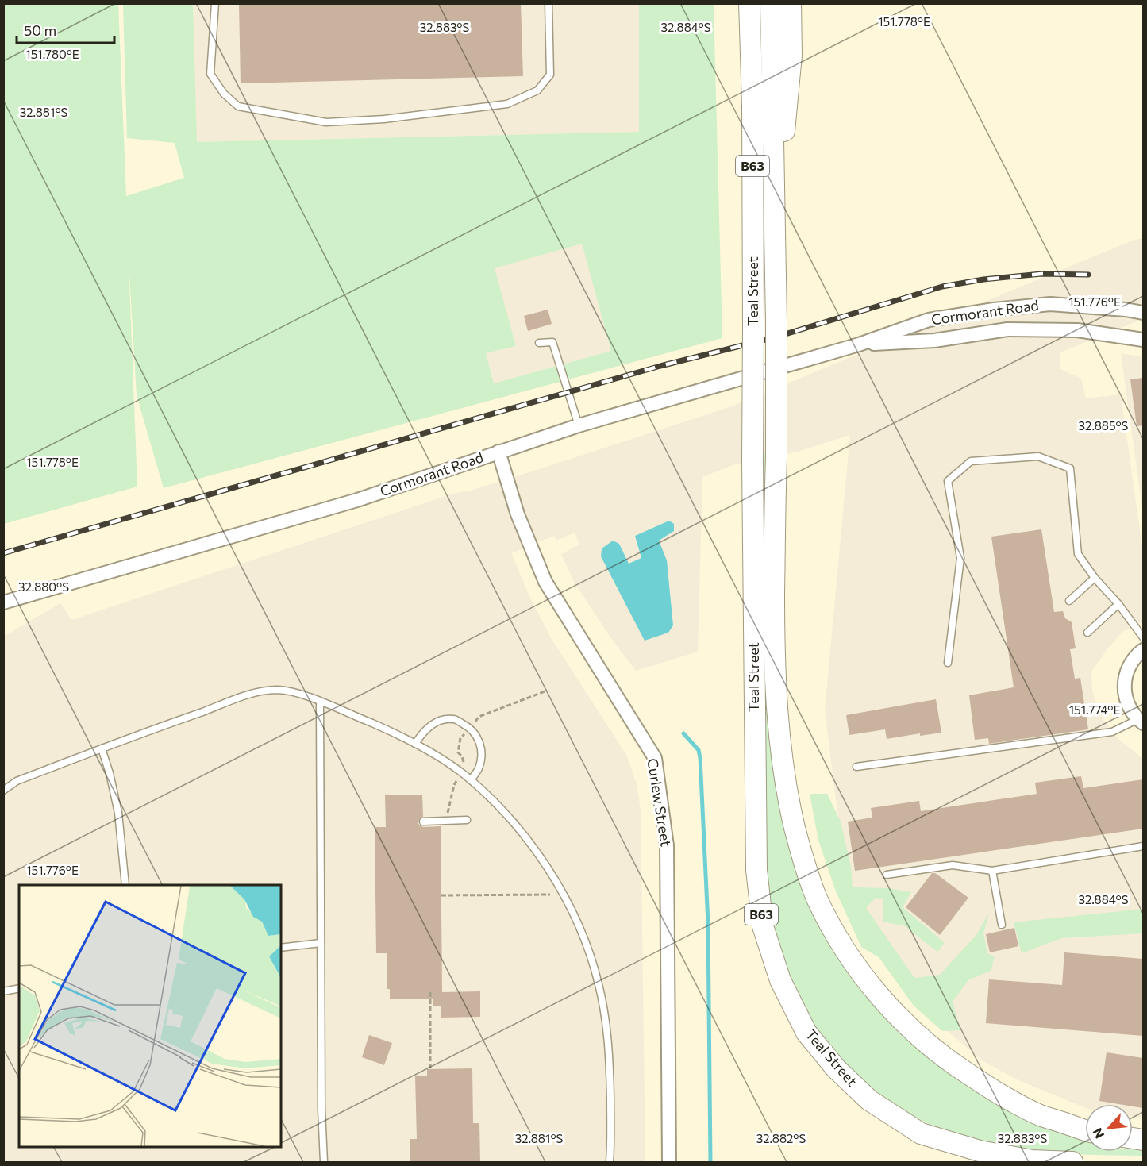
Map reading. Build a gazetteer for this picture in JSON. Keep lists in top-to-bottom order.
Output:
{
  "streets": {
    "main road": ["B63", "Teal Street"],
    "street": ["Cormorant Road", "Curlew Street"]
  },
  "crossings": [
    ["Cormorant Road", "Curlew Street"]
  ],
  "scale_bar": "50 m",
  "north": "bottom left",
  "coordinates": [
    "151.778°E",
    "32.883°S",
    "32.884°S",
    "151.780°E",
    "32.881°S",
    "151.776°E",
    "32.885°S",
    "32.880°S",
    "151.774°E",
    "32.882°S"
  ]
}
